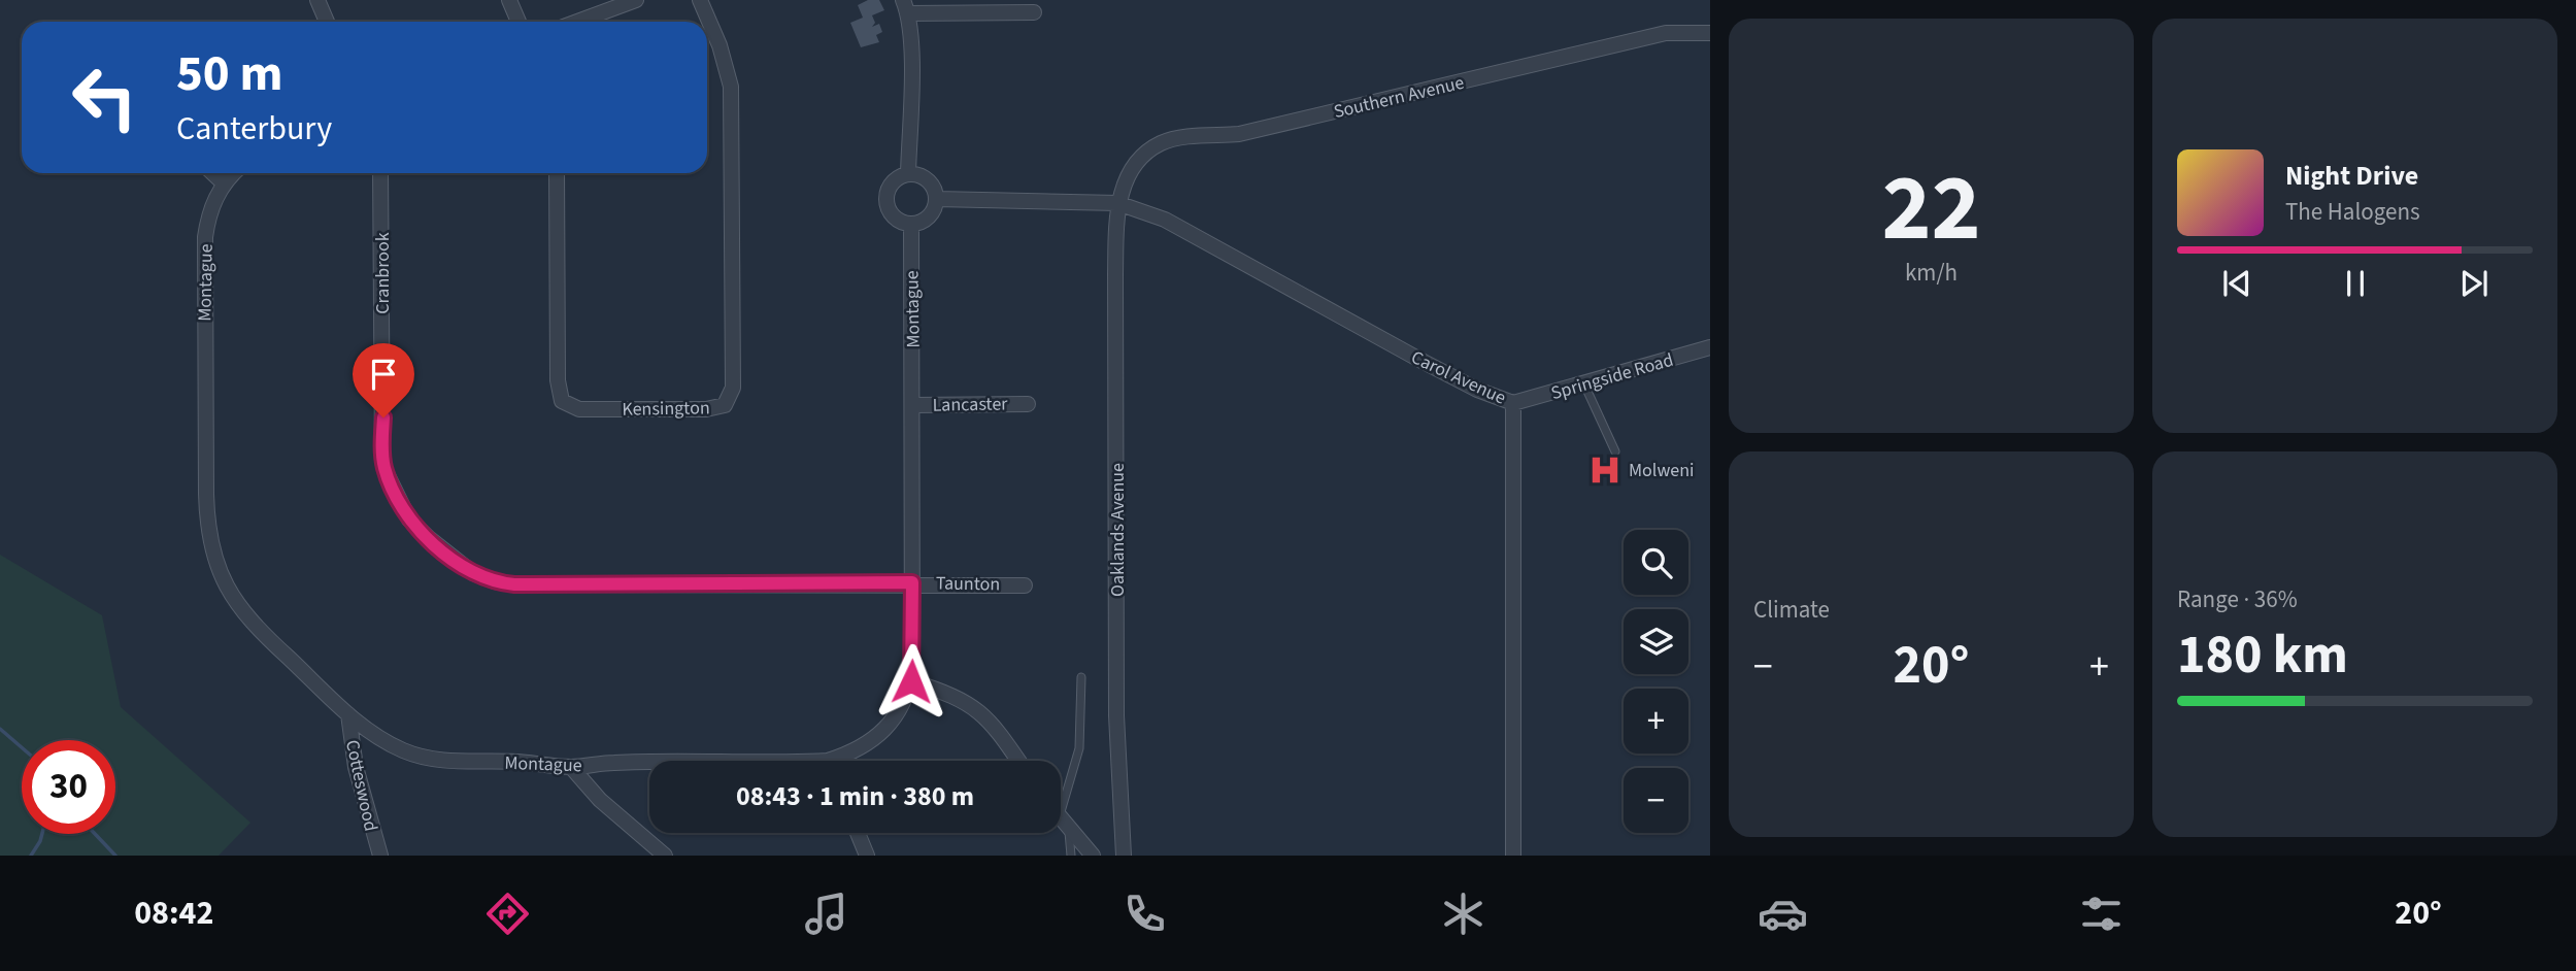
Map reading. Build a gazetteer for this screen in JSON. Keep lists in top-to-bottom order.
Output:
{
  "streets": {
    "street": [
      "Southern Avenue",
      "Cranbrook",
      "Montague",
      "Springside Road",
      "Carol Avenue",
      "Lancaster",
      "Kensington",
      "Oaklands Avenue",
      "Taunton",
      "Cotteswood"
    ]
  },
  "crossings": [
    ["Southern Avenue", "Carol Avenue"],
    ["Southern Avenue", "Oaklands Avenue"],
    ["Cranbrook", "Taunton"],
    ["Montague", "Carol Avenue"],
    ["Montague", "Lancaster"],
    ["Montague", "Taunton"],
    ["Montague", "Cotteswood"],
    ["Springside Road", "Carol Avenue"],
    ["Carol Avenue", "Oaklands Avenue"]
  ],
  "places": {
    "hospital": ["Molweni"]
  },
  "page": {
    "tile": [
      ["22", "km/h"],
      "Climate",
      ["Range · 36%", "180 km"]
    ],
    "turn": ["50 m", "Canterbury"],
    "song": ["Night Drive", "The Halogens"],
    "map_buttons": ["+", "−"],
    "heat": ["−", "20°", "+"],
    "limit": "30",
    "trip": "08:43 · 1 min · 380 m",
    "tabs": ["08:42", "20°"]
  }
}
